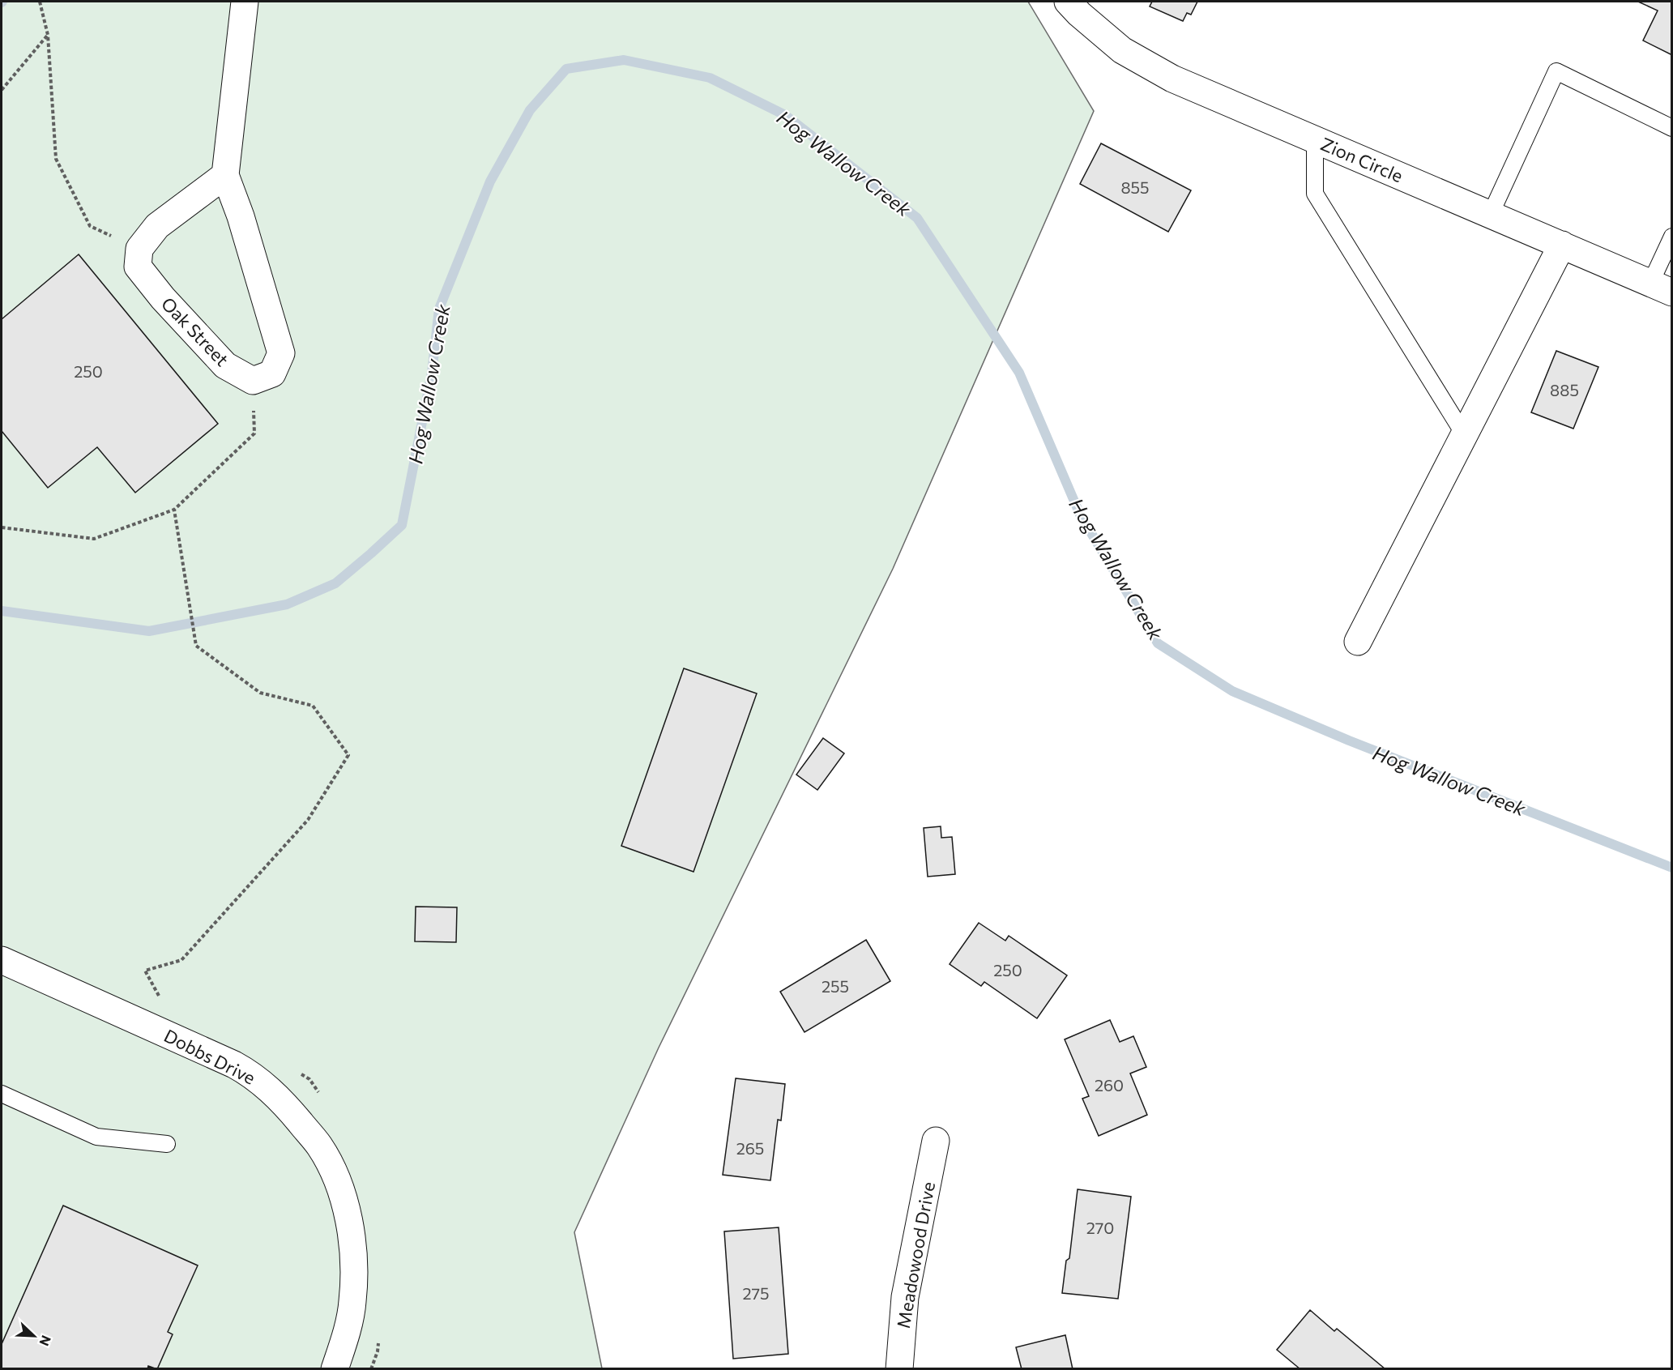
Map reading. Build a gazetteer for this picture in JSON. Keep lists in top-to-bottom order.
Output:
{
  "streets": {
    "street": [
      "Zion Circle",
      "Oak Street",
      "Dobbs Drive",
      "Meadowood Drive"
    ]
  },
  "water": ["Hog Wallow Creek"],
  "house_numbers": [
    "855",
    "250",
    "885",
    "250",
    "255",
    "260",
    "265",
    "270",
    "275"
  ],
  "north": "bottom right"
}
